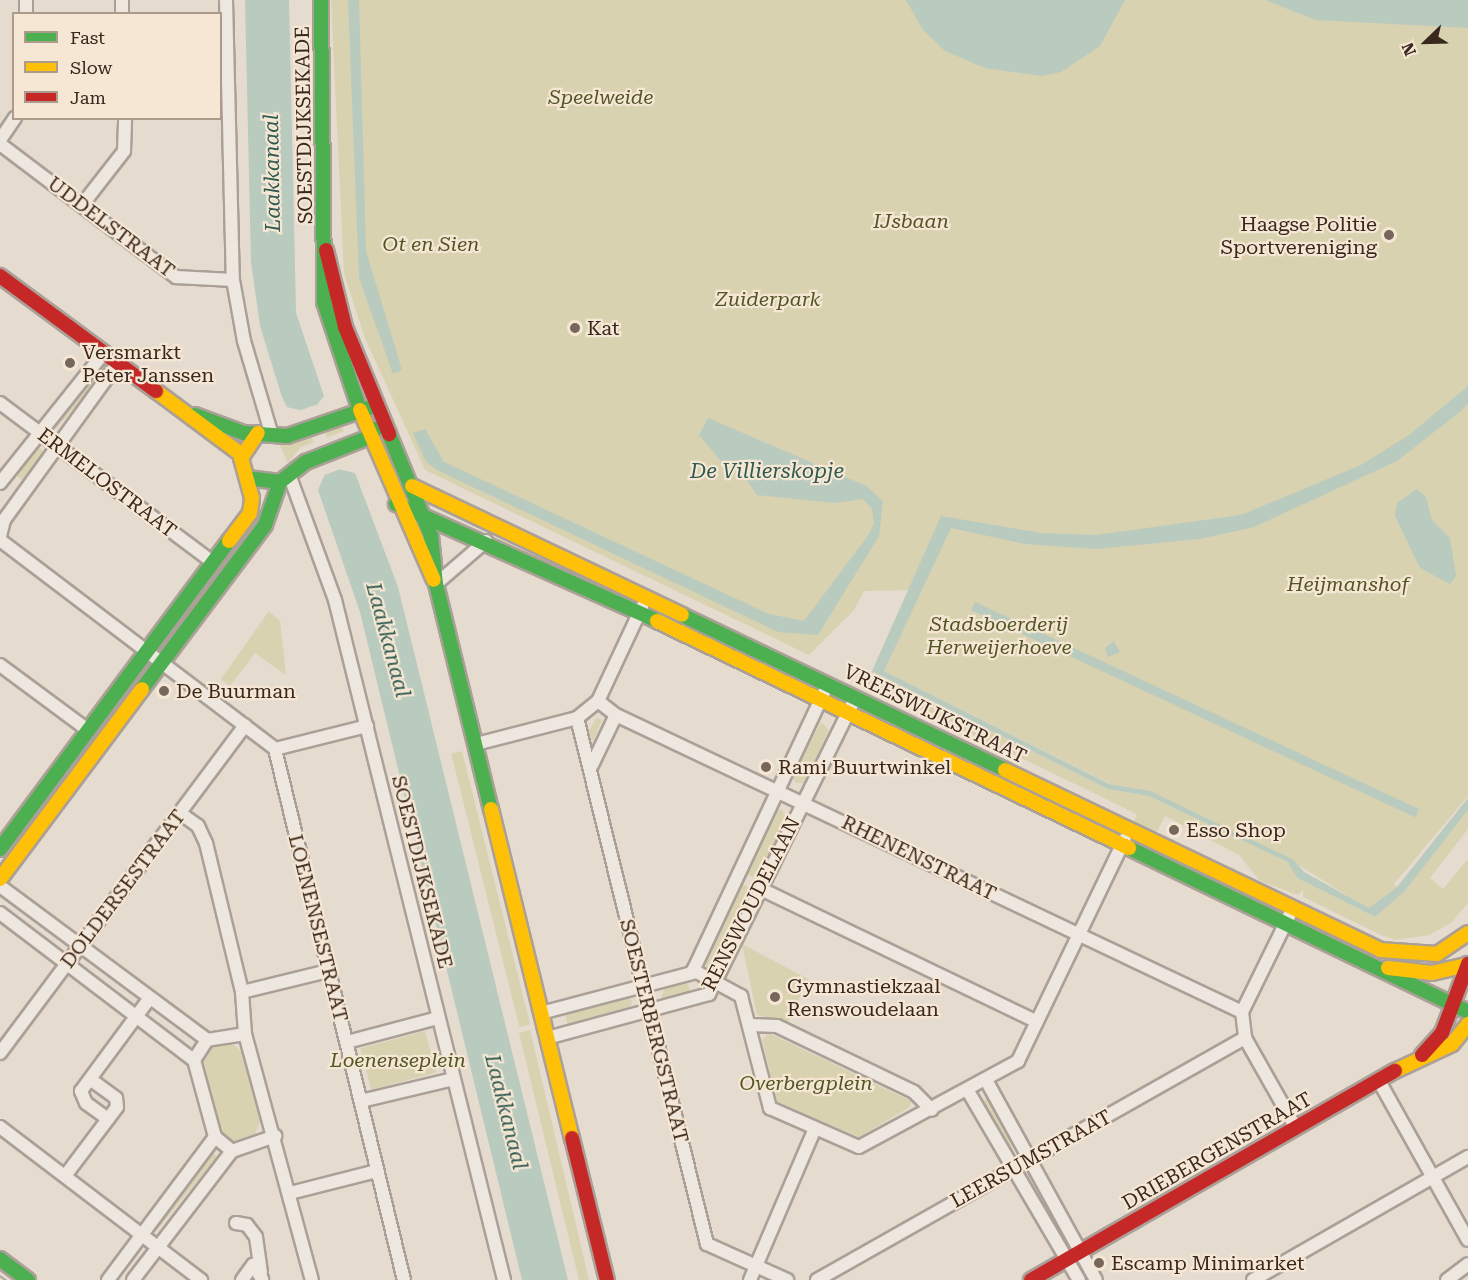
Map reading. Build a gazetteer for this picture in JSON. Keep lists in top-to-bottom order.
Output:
{
  "streets": {
    "main road": ["SOESTDIJKSEKADE", "VREESWIJKSTRAAT", "DRIEBERGENSTRAAT"],
    "street": [
      "UDDELSTRAAT",
      "ERMELOSTRAAT",
      "RHENENSTRAAT",
      "DOLDERSESTRAAT",
      "RENSWOUDELAAN",
      "LOENENSESTRAAT",
      "SOESTERBERGSTRAAT",
      "LEERSUMSTRAAT"
    ]
  },
  "crossings": [
    ["SOESTDIJKSEKADE", "VREESWIJKSTRAAT"],
    ["SOESTDIJKSEKADE", "RENSWOUDELAAN"],
    ["VREESWIJKSTRAAT", "RENSWOUDELAAN"],
    ["VREESWIJKSTRAAT", "DRIEBERGENSTRAAT"],
    ["RHENENSTRAAT", "RENSWOUDELAAN"],
    ["RENSWOUDELAAN", "SOESTERBERGSTRAAT"]
  ],
  "water": ["Laakkanaal", "De Villierskopje"],
  "parks": [
    "Speelweide",
    "IJsbaan",
    "Ot en Sien",
    "Zuiderpark",
    "Heijmanshof",
    "Stadsboerderij Herweijerhoeve",
    "Loenenseplein",
    "Overbergplein"
  ],
  "places": [
    "Haagse Politie Sportvereniging",
    "Kat",
    "Versmarkt Peter Janssen",
    "De Buurman",
    "Rami Buurtwinkel",
    "Esso Shop",
    "Gymnastiekzaal Renswoudelaan",
    "Escamp Minimarket"
  ],
  "legend": ["Fast", "Slow", "Jam"],
  "north": "bottom left"
}
